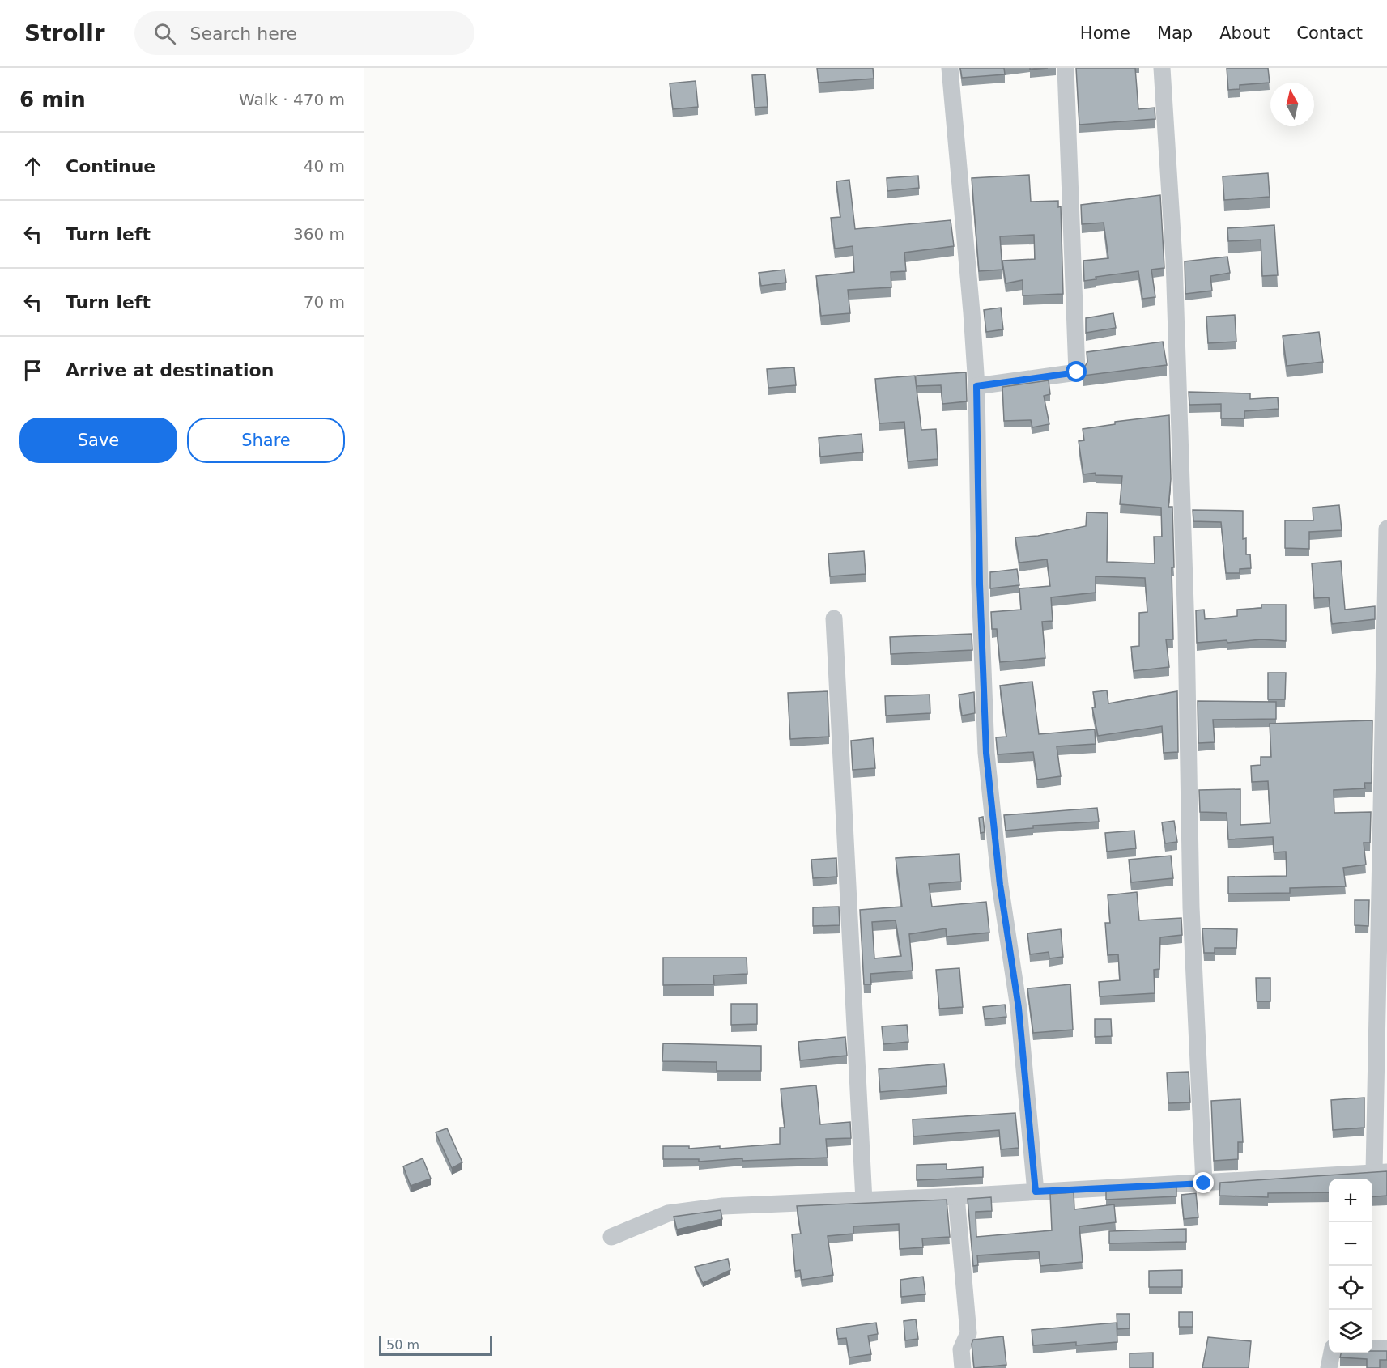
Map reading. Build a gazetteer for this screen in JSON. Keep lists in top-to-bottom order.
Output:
{
  "scale_bar": "50 m",
  "north": "top",
  "page": {
    "header": "Strollr",
    "search": "Search here",
    "nav": [
      "Home",
      "Map",
      "About",
      "Contact"
    ],
    "heading": ["6 min", "Walk · 470 m"],
    "list": [
      ["Continue", "40 m"],
      ["Turn left", "360 m"],
      ["Turn left", "70 m"],
      "Arrive at destination"
    ],
    "buttons": ["Save", "Share"],
    "map_buttons": ["+", "−"],
    "scale": "50 m"
  }
}
